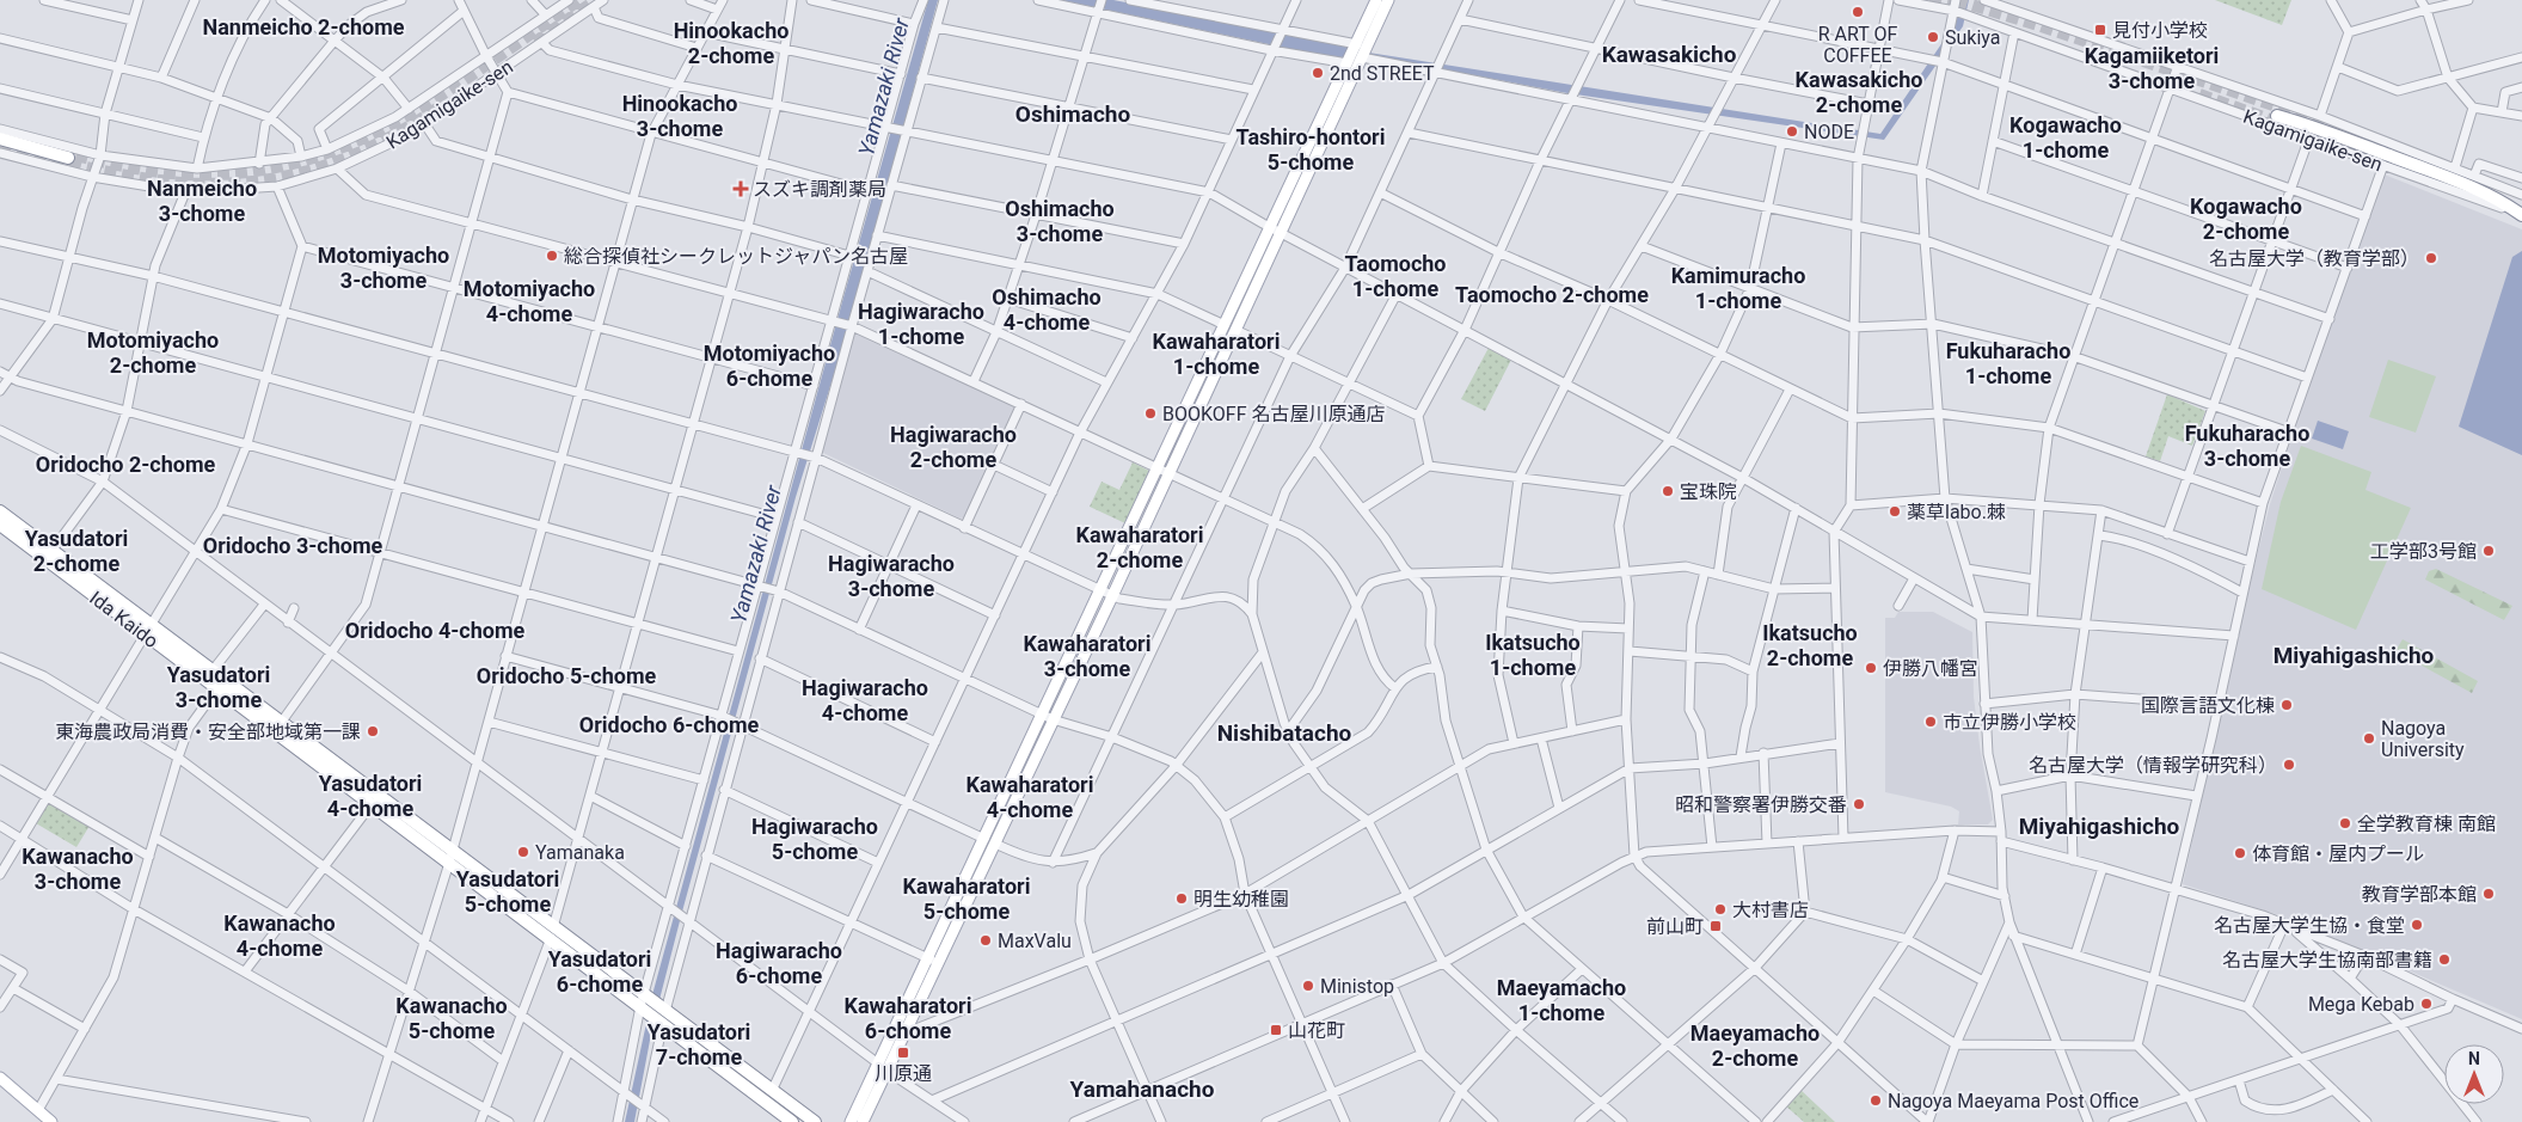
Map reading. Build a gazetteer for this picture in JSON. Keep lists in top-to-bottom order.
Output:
{
  "streets": {
    "highway": ["Ida Kaido"],
    "street": ["Kagamigaike-sen"]
  },
  "districts": [
    "Nanmeicho 2-chome",
    "Hinookacho 2-chome",
    "Kawasakicho",
    "Kagamiiketori 3-chome",
    "Kawasakicho 2-chome",
    "Hinookacho 3-chome",
    "Oshimacho",
    "Kogawacho 1-chome",
    "Tashiro-hontori 5-chome",
    "Nanmeicho 3-chome",
    "Kogawacho 2-chome",
    "Oshimacho 3-chome",
    "Motomiyacho 3-chome",
    "Taomocho 1-chome",
    "Kamimuracho 1-chome",
    "Motomiyacho 4-chome",
    "Taomocho 2-chome",
    "Oshimacho 4-chome",
    "Hagiwaracho 1-chome",
    "Motomiyacho 2-chome",
    "Kawaharatori 1-chome",
    "Fukuharacho 1-chome",
    "Motomiyacho 6-chome",
    "Fukuharacho 3-chome",
    "Hagiwaracho 2-chome",
    "Oridocho 2-chome",
    "Kawaharatori 2-chome",
    "Yasudatori 2-chome",
    "Oridocho 3-chome",
    "Hagiwaracho 3-chome",
    "Oridocho 4-chome",
    "Ikatsucho 2-chome",
    "Ikatsucho 1-chome",
    "Kawaharatori 3-chome",
    "Miyahigashicho",
    "Yasudatori 3-chome",
    "Oridocho 5-chome",
    "Hagiwaracho 4-chome",
    "Oridocho 6-chome",
    "Nishibatacho",
    "Yasudatori 4-chome",
    "Kawaharatori 4-chome",
    "Miyahigashicho",
    "Hagiwaracho 5-chome",
    "Kawanacho 3-chome",
    "Yasudatori 5-chome",
    "Kawaharatori 5-chome",
    "Kawanacho 4-chome",
    "Hagiwaracho 6-chome",
    "Yasudatori 6-chome",
    "Maeyamacho 1-chome",
    "Kawanacho 5-chome",
    "Kawaharatori 6-chome",
    "Yasudatori 7-chome",
    "Maeyamacho 2-chome",
    "Yamahanacho"
  ],
  "water": ["Yamazaki River"],
  "places": {
    "other": [
      "R ART OF COFFEE",
      "Sukiya",
      "2nd STREET",
      "NODE",
      "総合探偵社シークレットジャパン名古屋",
      "名古屋大学（教育学部）",
      "BOOKOFF 名古屋川原通店",
      "宝珠院",
      "薬草labo.棘",
      "工学部3号館",
      "伊勝八幡宮",
      "国際言語文化棟",
      "市立伊勝小学校",
      "東海農政局消費・安全部地域第一課",
      "Nagoya University",
      "名古屋大学（情報学研究科）",
      "昭和警察署伊勝交番",
      "全学教育棟 南館",
      "Yamanaka",
      "体育館・屋内プール",
      "教育学部本館",
      "明生幼稚園",
      "大村書店",
      "名古屋大学生協・食堂",
      "MaxValu",
      "名古屋大学生協南部書籍",
      "Ministop",
      "Mega Kebab",
      "Nagoya Maeyama Post Office"
    ],
    "transit": [
      "見付小学校",
      "前山町",
      "山花町",
      "川原通"
    ],
    "health": ["スズキ調剤薬局"]
  },
  "north": "top"
}
